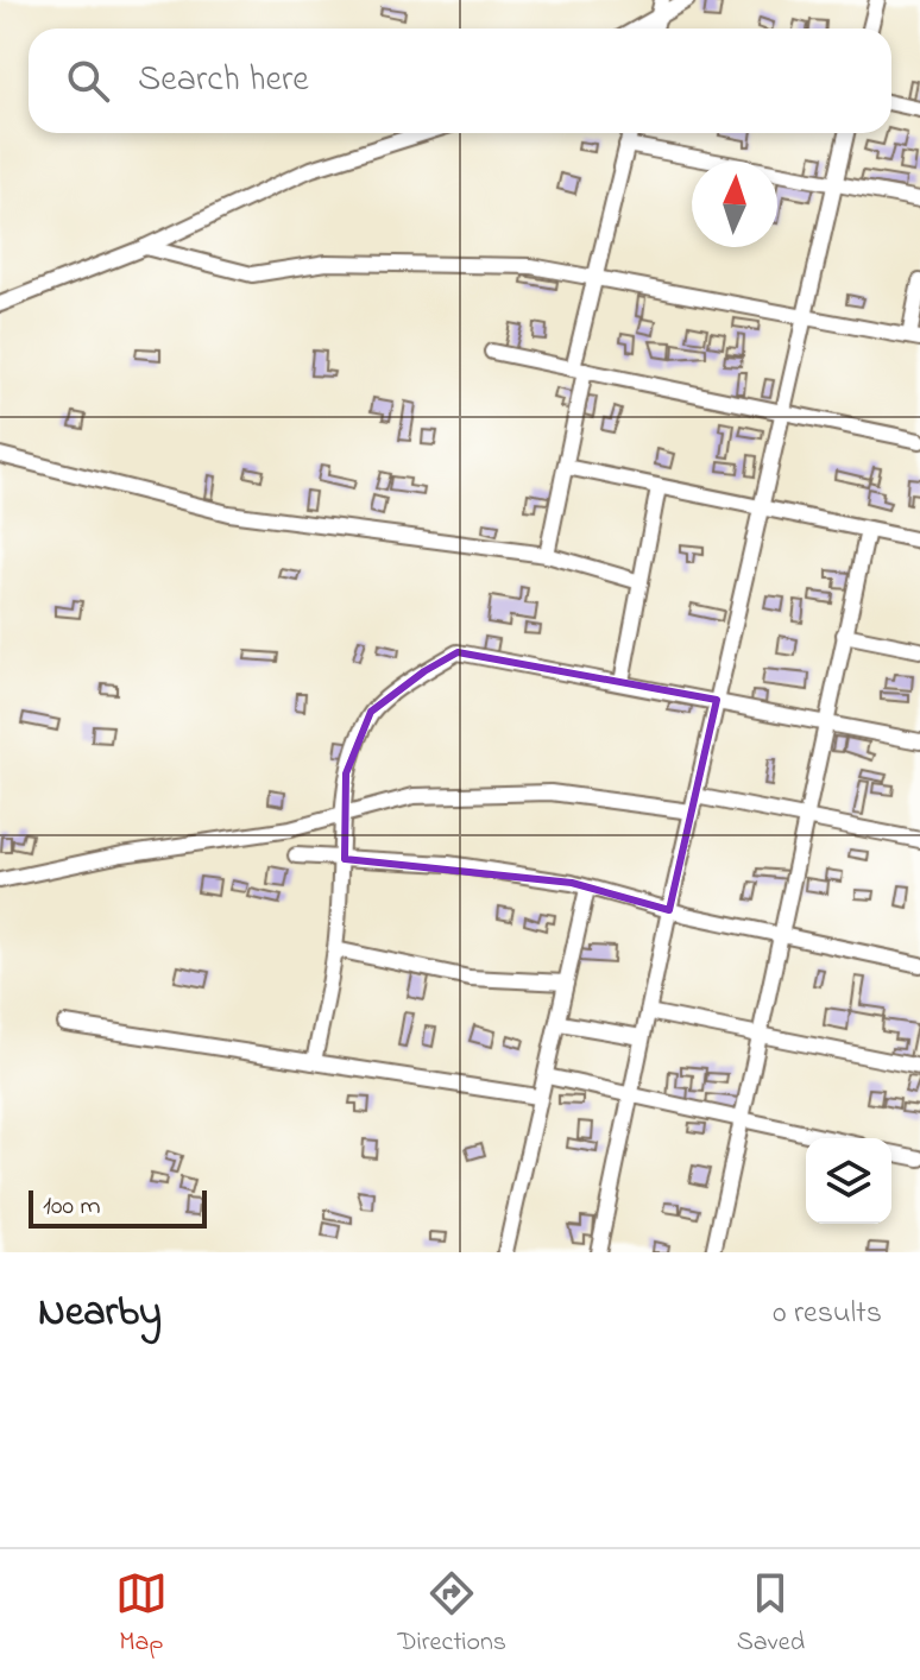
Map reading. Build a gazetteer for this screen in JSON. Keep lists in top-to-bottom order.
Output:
{
  "scale_bar": "100 m",
  "north": "top",
  "page": {
    "search": "Search here",
    "scale": "100 m",
    "heading": ["Nearby", "0 results"],
    "nav": ["Map", "Directions", "Saved"]
  }
}
